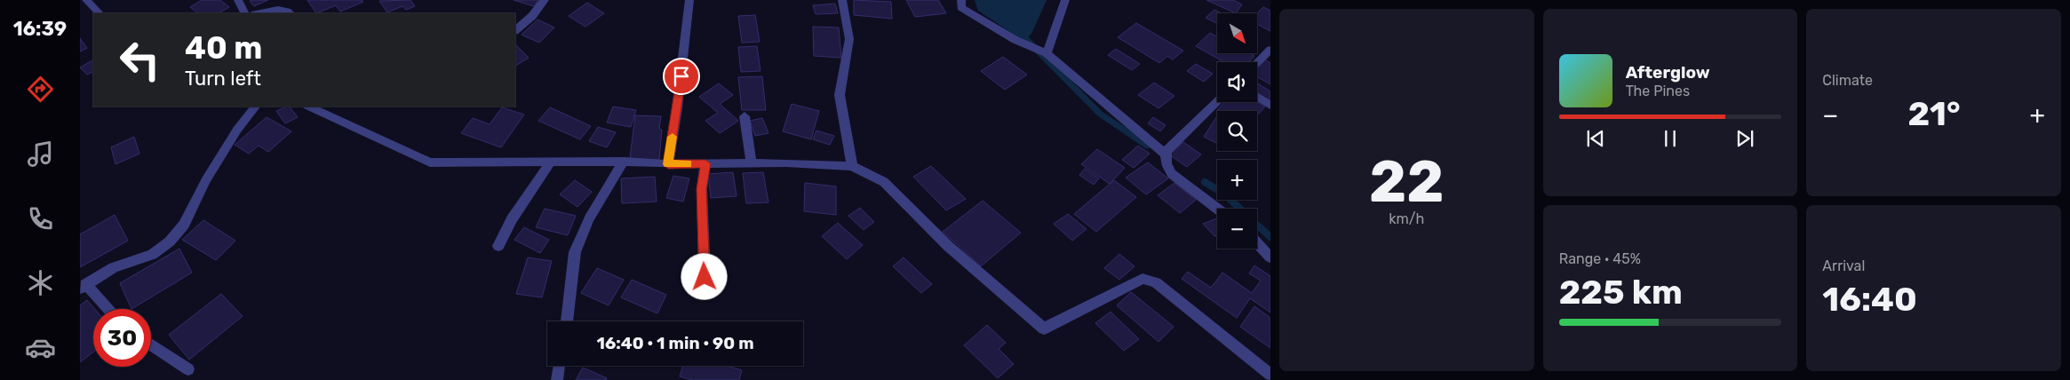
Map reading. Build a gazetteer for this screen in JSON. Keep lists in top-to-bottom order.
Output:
{
  "north": "bottom right",
  "page": {
    "tabs": "16:39",
    "tile": [
      ["22", "km/h"],
      "Climate",
      ["Range · 45%", "225 km"],
      ["Arrival", "16:40"]
    ],
    "map_buttons": ["+", "−"],
    "turn": ["40 m", "Turn left"],
    "song": ["Afterglow", "The Pines"],
    "heat": ["−", "21°", "+"],
    "limit": "30",
    "trip": "16:40 · 1 min · 90 m"
  }
}
